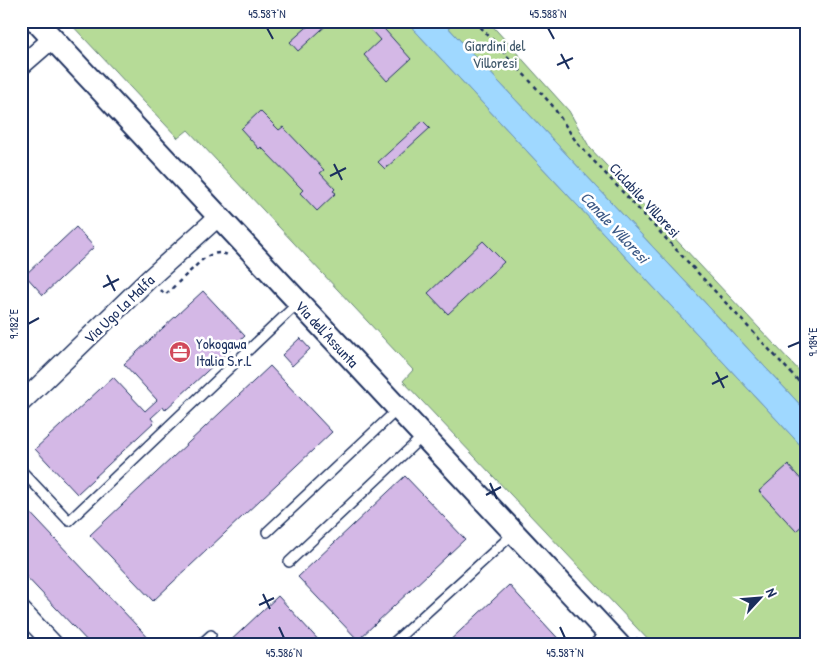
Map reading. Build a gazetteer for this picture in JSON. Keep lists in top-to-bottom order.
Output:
{
  "streets": {
    "street": ["Via Ugo La Malfa", "Via dell'Assunta"],
    "path": ["Ciclabile Villoresi"]
  },
  "crossings": [
    ["Via Ugo La Malfa", "Via dell'Assunta"]
  ],
  "water": ["Canale Villoresi"],
  "parks": ["Giardini del Villoresi"],
  "places": {
    "office": ["Yokogawa Italia S.r.L"]
  },
  "north": "top right",
  "coordinates": [
    "45.587°N",
    "45.588°N",
    "9.182°E",
    "9.184°E",
    "45.586°N"
  ]
}
